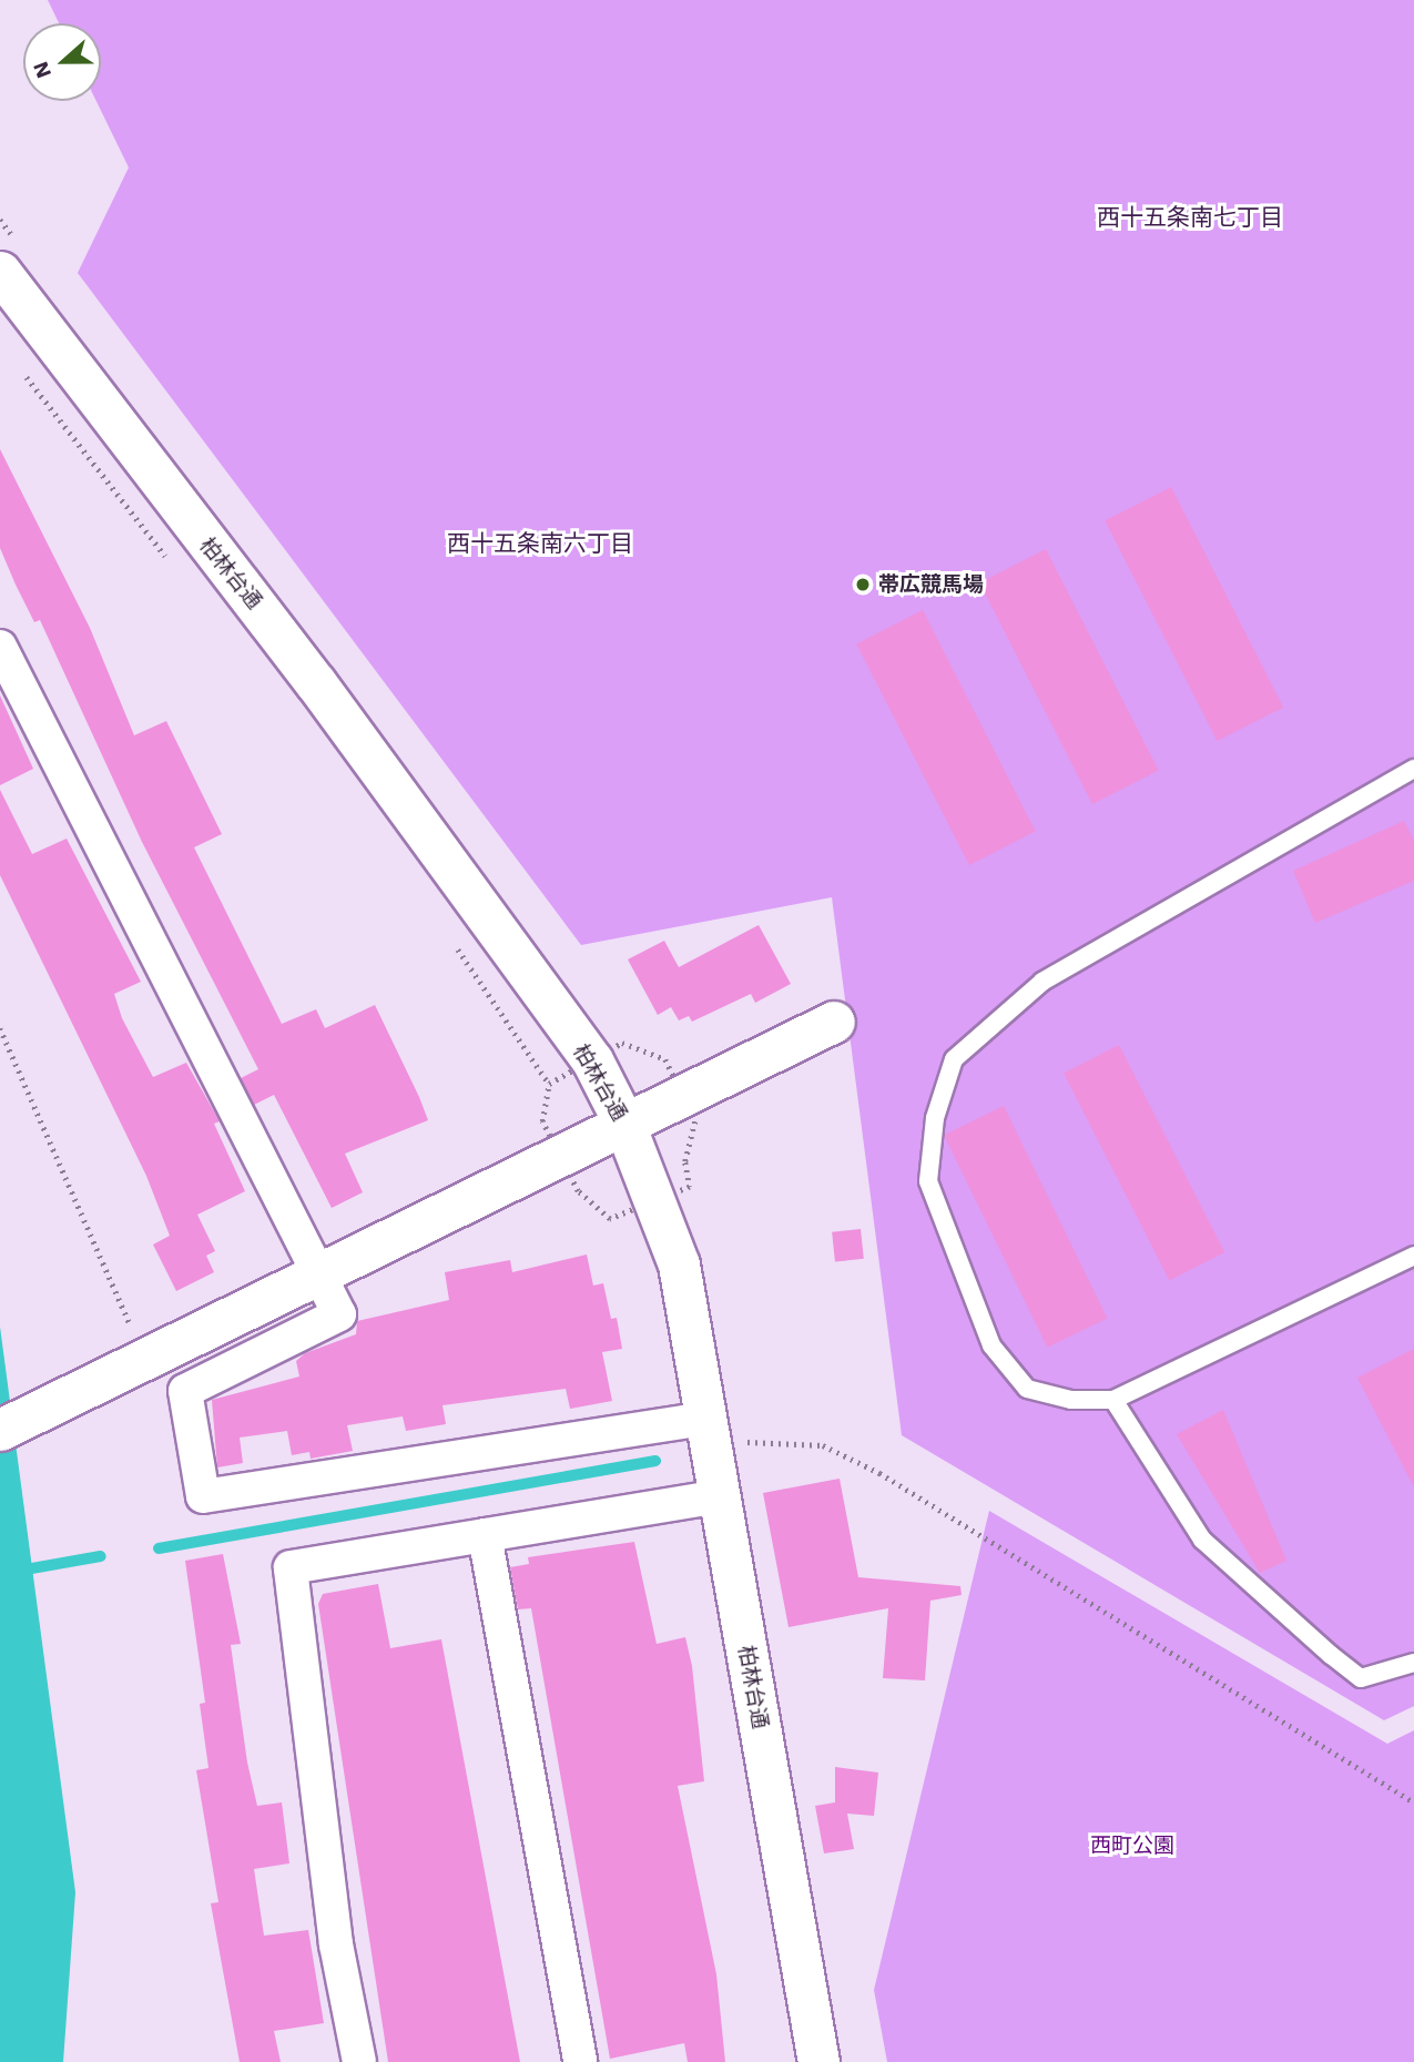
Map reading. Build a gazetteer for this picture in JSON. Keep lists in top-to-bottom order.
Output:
{
  "streets": {
    "street": ["柏林台通"]
  },
  "districts": ["西十五条南七丁目", "西十五条南六丁目"],
  "parks": ["西町公園"],
  "places": ["帯広競馬場"],
  "north": "left"
}
